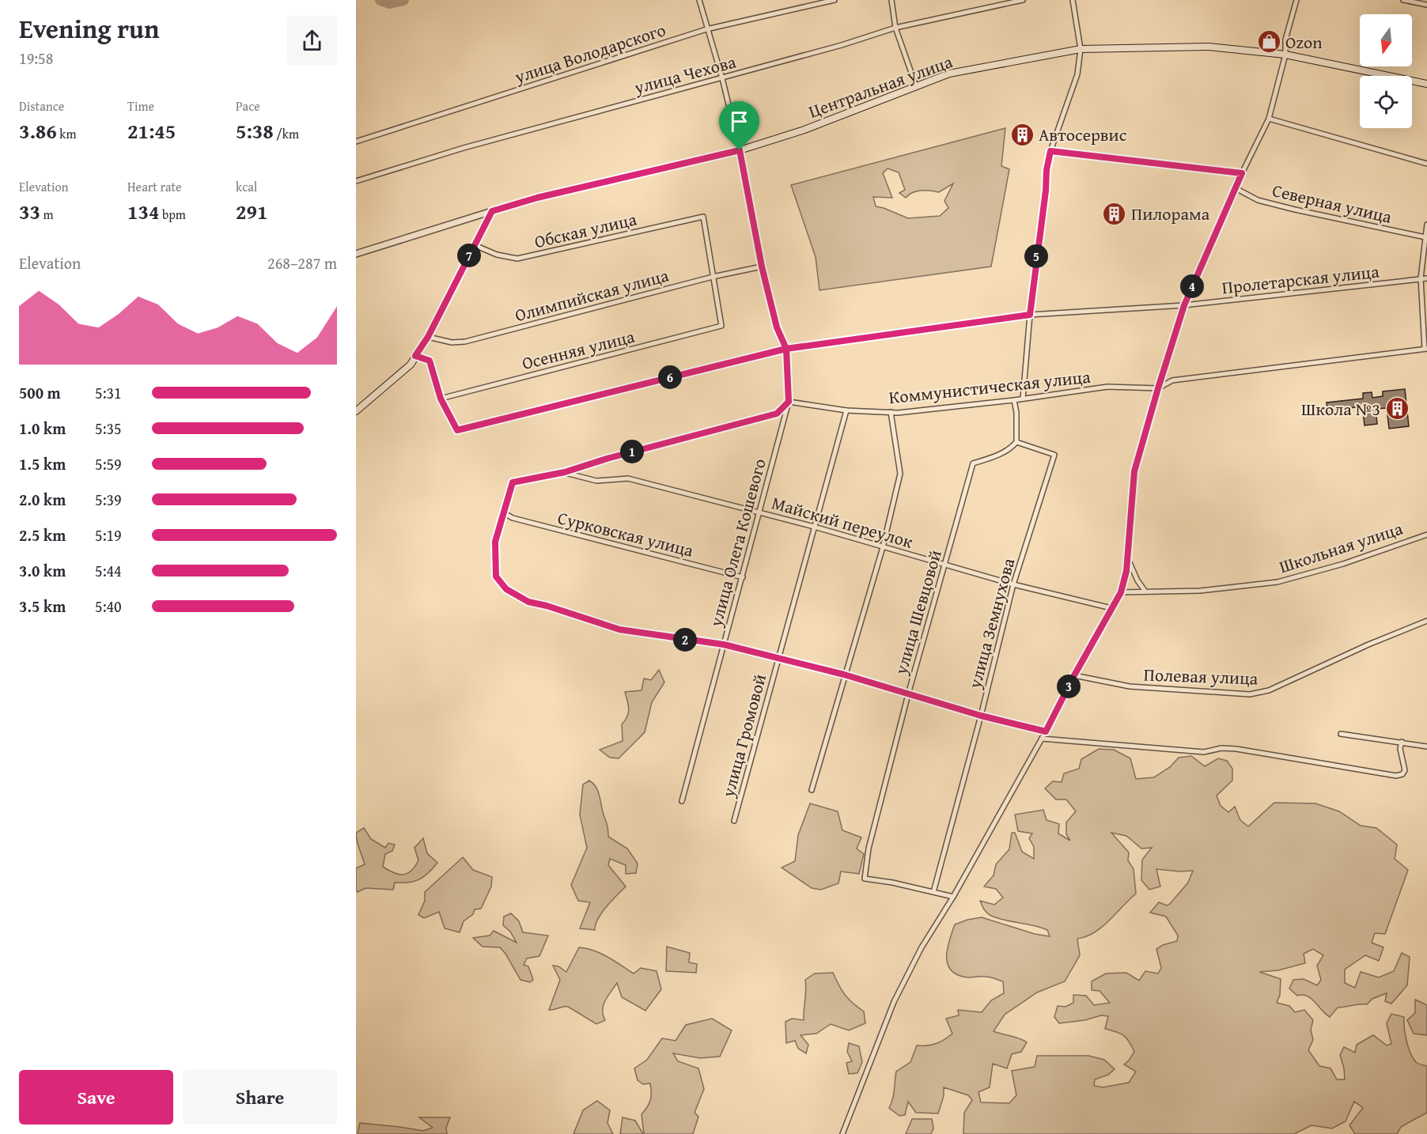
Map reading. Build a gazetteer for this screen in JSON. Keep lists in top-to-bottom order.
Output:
{
  "streets": {
    "main road": ["Центральная улица"],
    "street": [
      "улица Володарского",
      "улица Чехова",
      "Северная улица",
      "Обская улица",
      "Пролетарская улица",
      "Олимпийская улица",
      "Осенняя улица",
      "Коммунистическая улица",
      "Майский переулок",
      "Сурковская улица",
      "улица Олега Кошевого",
      "Школьная улица",
      "улица Шевцовой",
      "улица Земнухова",
      "Полевая улица",
      "улица Громовой"
    ]
  },
  "crossings": [
    ["Обская улица", "Олимпийская улица"],
    ["Обская улица", "Осенняя улица"],
    ["Пролетарская улица", "Осенняя улица"],
    ["Пролетарская улица", "улица Олега Кошевого"],
    ["Олимпийская улица", "Осенняя улица"],
    ["Коммунистическая улица", "улица Олега Кошевого"],
    ["Коммунистическая улица", "улица Громовой"],
    ["Майский переулок", "улица Олега Кошевого"],
    ["Майский переулок", "улица Шевцовой"],
    ["Майский переулок", "улица Земнухова"],
    ["Майский переулок", "улица Громовой"],
    ["Сурковская улица", "улица Олега Кошевого"],
    ["улица Шевцовой", "улица Земнухова"]
  ],
  "places": {
    "shop": ["Ozon"],
    "building": ["Автосервис", "Пилорама", "Школа №3"]
  },
  "north": "bottom",
  "page": {
    "heading": ["Evening run", "19:58"],
    "stats": [
      ["Distance", "3.86 km"],
      ["Time", "21:45"],
      ["Pace", "5:38 /km"],
      ["Elevation", "33 m"],
      ["Heart rate", "134 bpm"],
      ["kcal", "291"]
    ],
    "chart": ["Elevation", "268–287 m"],
    "pins": [
      "7",
      "5",
      "4",
      "6",
      "1",
      "2",
      "3"
    ],
    "list": [
      {
        "name": "500 m",
        "note": "5:31"
      },
      {
        "name": "1.0 km",
        "note": "5:35"
      },
      {
        "name": "1.5 km",
        "note": "5:59"
      },
      {
        "name": "2.0 km",
        "note": "5:39"
      },
      {
        "name": "2.5 km",
        "note": "5:19"
      },
      {
        "name": "3.0 km",
        "note": "5:44"
      },
      {
        "name": "3.5 km",
        "note": "5:40"
      }
    ],
    "buttons": ["Save", "Share"]
  }
}
